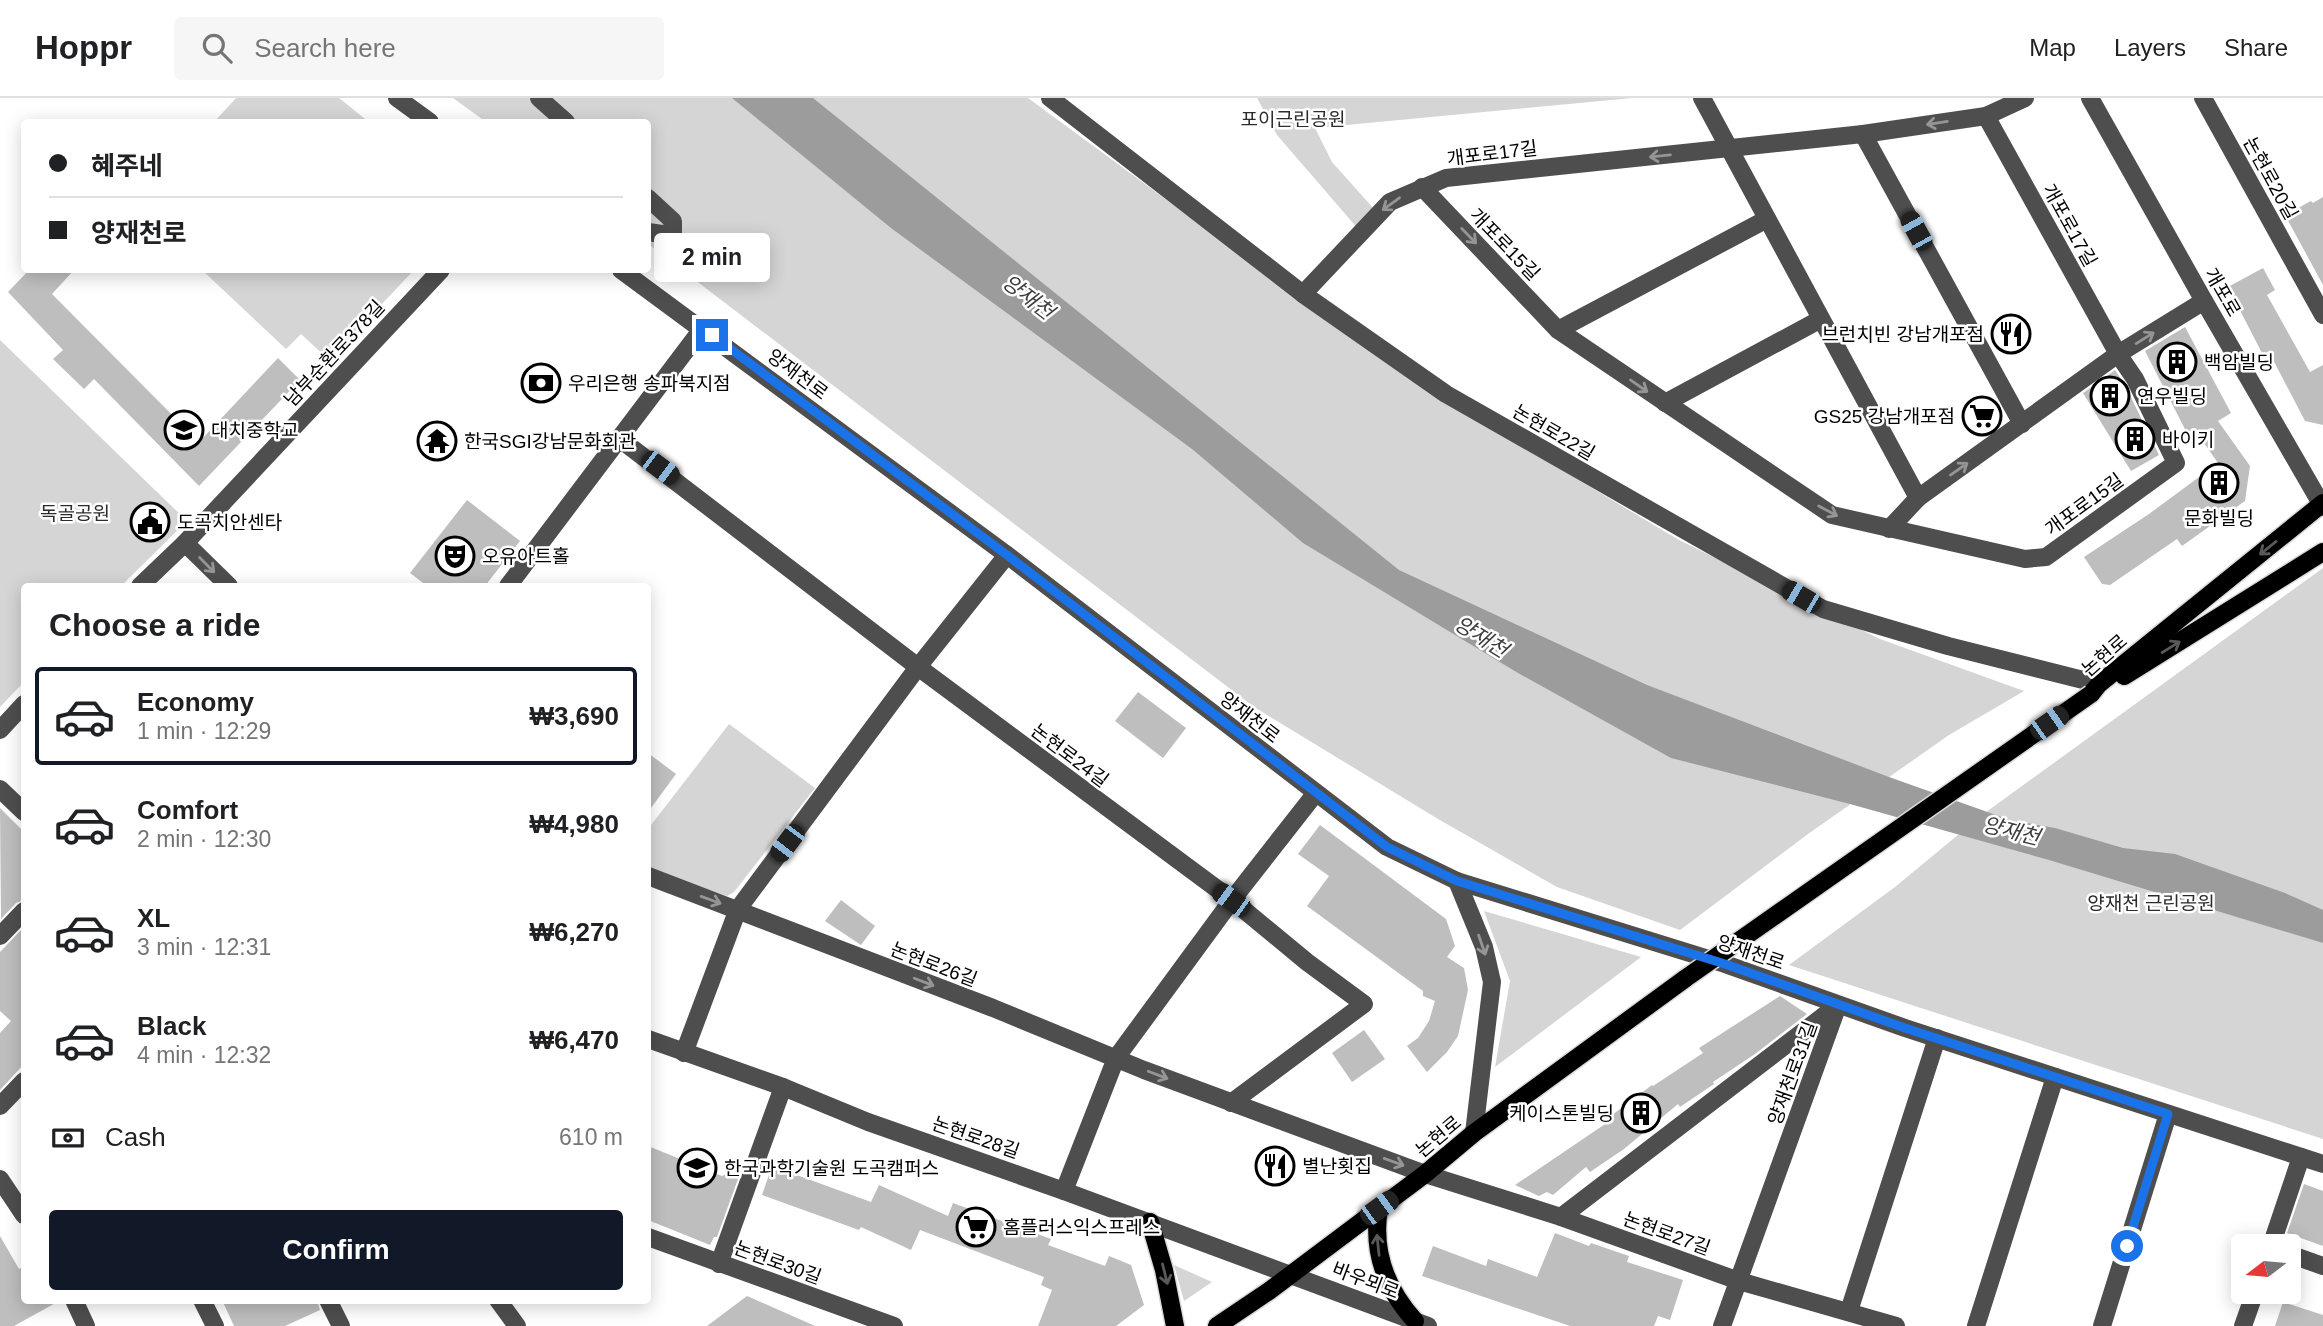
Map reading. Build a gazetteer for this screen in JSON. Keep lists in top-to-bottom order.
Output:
{
  "streets": {
    "main road": ["논현로"],
    "street": [
      "개포로17길",
      "논현로20길",
      "개포로15길",
      "개포로",
      "남부순환로378길",
      "양재천로",
      "논현로22길",
      "논현로24길",
      "논현로26길",
      "양재천로31길",
      "논현로28길",
      "논현로27길",
      "논현로30길",
      "바우뫼로"
    ]
  },
  "crossings": [
    ["개포로17길", "개포로15길"],
    ["개포로17길", "논현로22길"],
    ["개포로", "논현로"],
    ["양재천로", "양재천로31길"],
    ["논현로22길", "논현로"],
    ["논현로", "논현로26길"],
    ["논현로", "논현로28길"],
    ["논현로", "논현로27길"],
    ["논현로", "바우뫼로"],
    ["논현로24길", "논현로26길"],
    ["논현로26길", "논현로27길"],
    ["양재천로31길", "논현로27길"],
    ["논현로28길", "바우뫼로"]
  ],
  "one_way": ["개포로15길", "논현로26길"],
  "water": ["양재천"],
  "parks": ["포이근린공원", "독골공원", "양재천 근린공원"],
  "places": {
    "restaurant": ["브런치빈 강남개포점", "별난횟집"],
    "building": [
      "백암빌딩",
      "연우빌딩",
      "바이키",
      "문화빌딩",
      "케이스톤빌딩"
    ],
    "bank": ["우리은행 송파북지점"],
    "supermarket": ["GS25 강남개포점", "홈플러스익스프레스"],
    "school or university": ["대치중학교", "한국과학기술원 도곡캠퍼스"],
    "temple": ["한국SGI강남문화회관"],
    "public building": ["도곡치안센타"],
    "theatre": ["오유아트홀"]
  },
  "north": "left",
  "page": {
    "header": "Hoppr",
    "search": "Search here",
    "nav": ["Map", "Layers", "Share"],
    "banner": ["혜주네", "양재천로"],
    "bubble": "2 min",
    "heading": "Choose a ride",
    "list": [
      {
        "name": "Economy",
        "note": "1 min · 12:29",
        "value": "₩3,690"
      },
      {
        "name": "Comfort",
        "note": "2 min · 12:30",
        "value": "₩4,980"
      },
      {
        "name": "XL",
        "note": "3 min · 12:31",
        "value": "₩6,270"
      },
      {
        "name": "Black",
        "note": "4 min · 12:32",
        "value": "₩6,470"
      }
    ],
    "pay": ["Cash", "610 m"],
    "buttons": "Confirm"
  }
}
